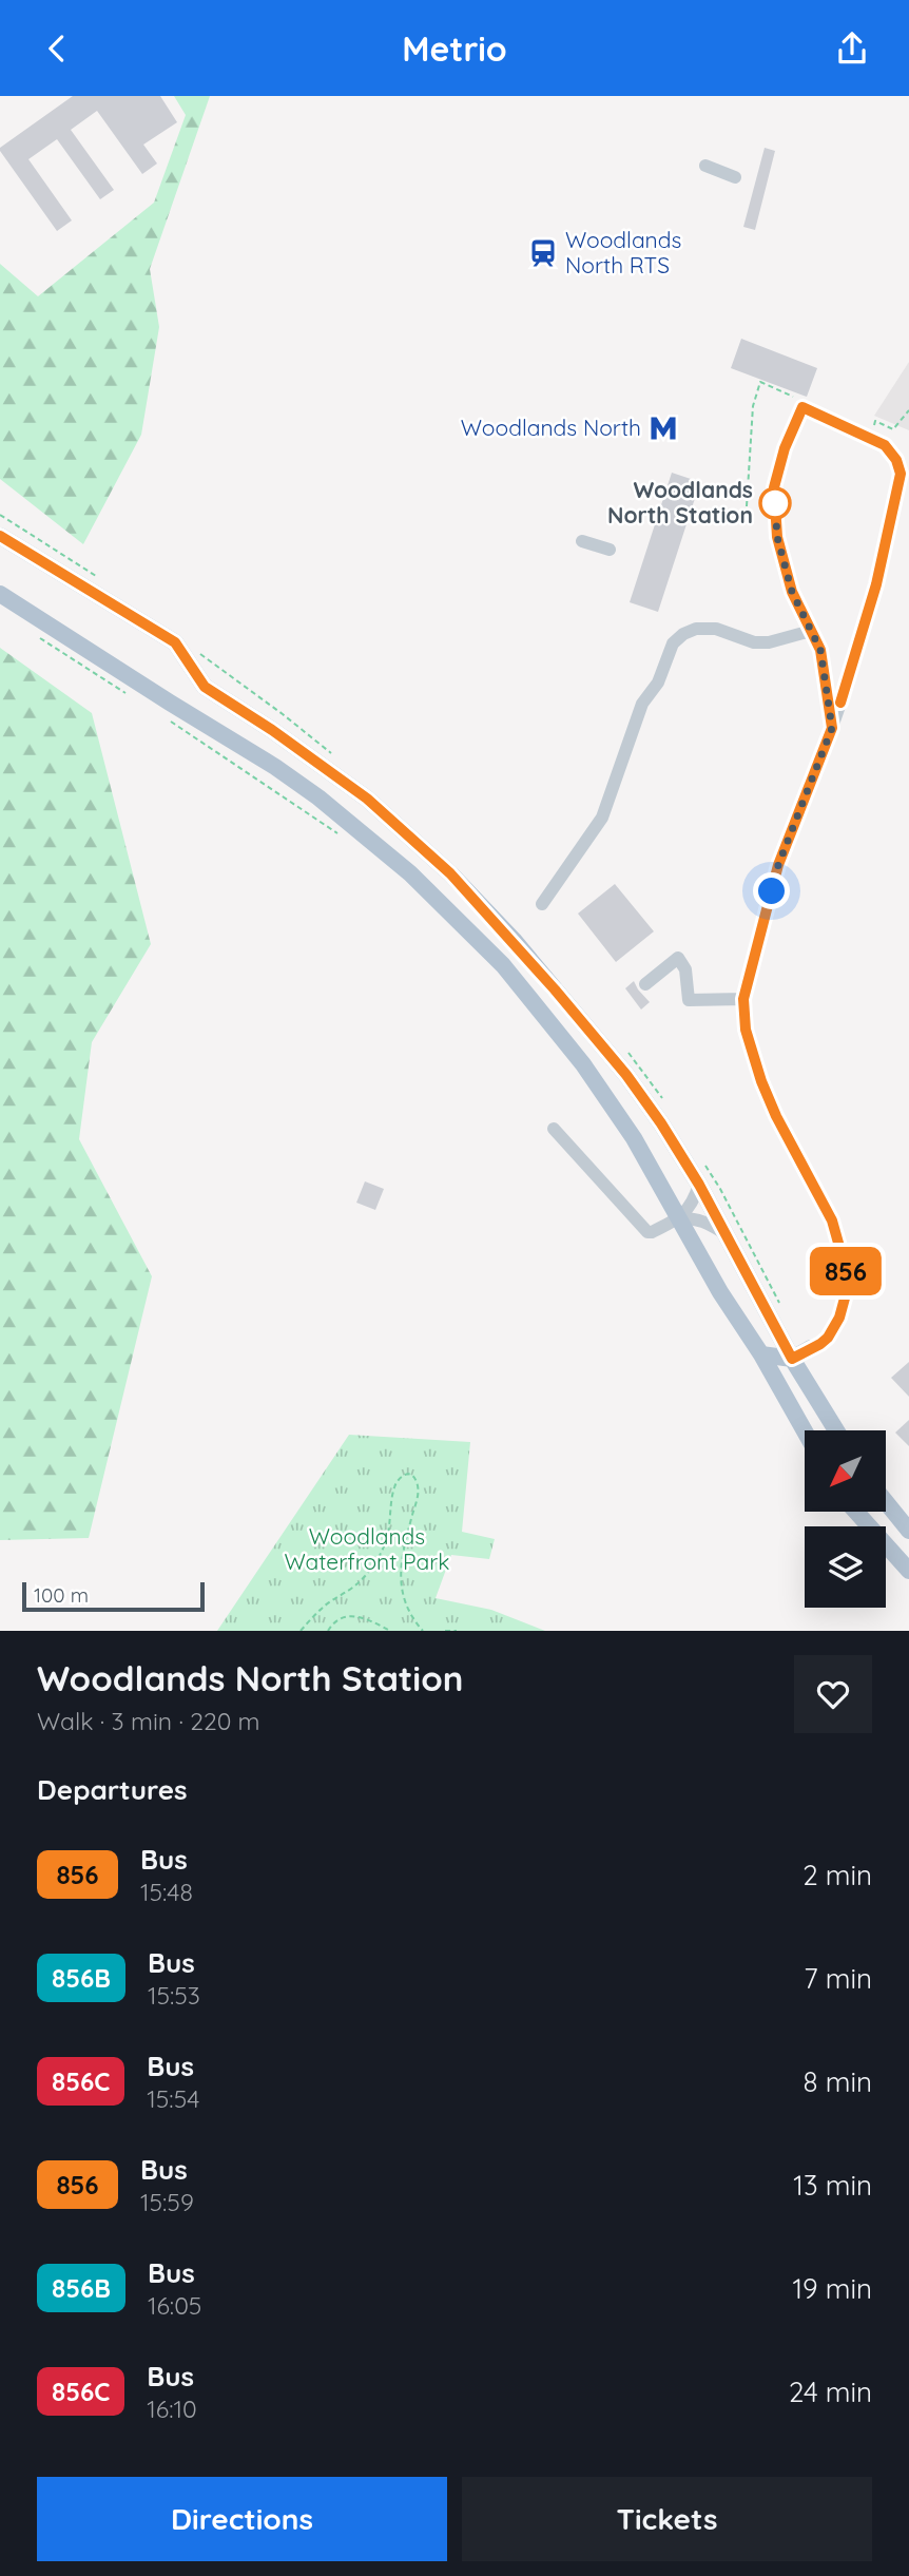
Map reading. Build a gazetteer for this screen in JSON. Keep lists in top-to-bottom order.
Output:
{
  "parks": ["Woodlands Waterfront Park"],
  "places": {
    "station": ["Woodlands North RTS"],
    "metro station": ["Woodlands North"],
    "other": ["Woodlands North Station"]
  },
  "lines": ["bus line 856"],
  "scale_bar": "100 m",
  "north": "bottom left",
  "page": {
    "header": "Metrio",
    "on_map": "856",
    "scale": "100 m",
    "heading": [
      ["Woodlands North Station", "Walk · 3 min · 220 m"],
      "Departures"
    ],
    "list": [
      {
        "mark": "856",
        "name": "Bus",
        "note": "15:48",
        "value": "2 min"
      },
      {
        "mark": "856B",
        "name": "Bus",
        "note": "15:53",
        "value": "7 min"
      },
      {
        "mark": "856C",
        "name": "Bus",
        "note": "15:54",
        "value": "8 min"
      },
      {
        "mark": "856",
        "name": "Bus",
        "note": "15:59",
        "value": "13 min"
      },
      {
        "mark": "856B",
        "name": "Bus",
        "note": "16:05",
        "value": "19 min"
      },
      {
        "mark": "856C",
        "name": "Bus",
        "note": "16:10",
        "value": "24 min"
      }
    ],
    "buttons": ["Directions", "Tickets"]
  }
}
